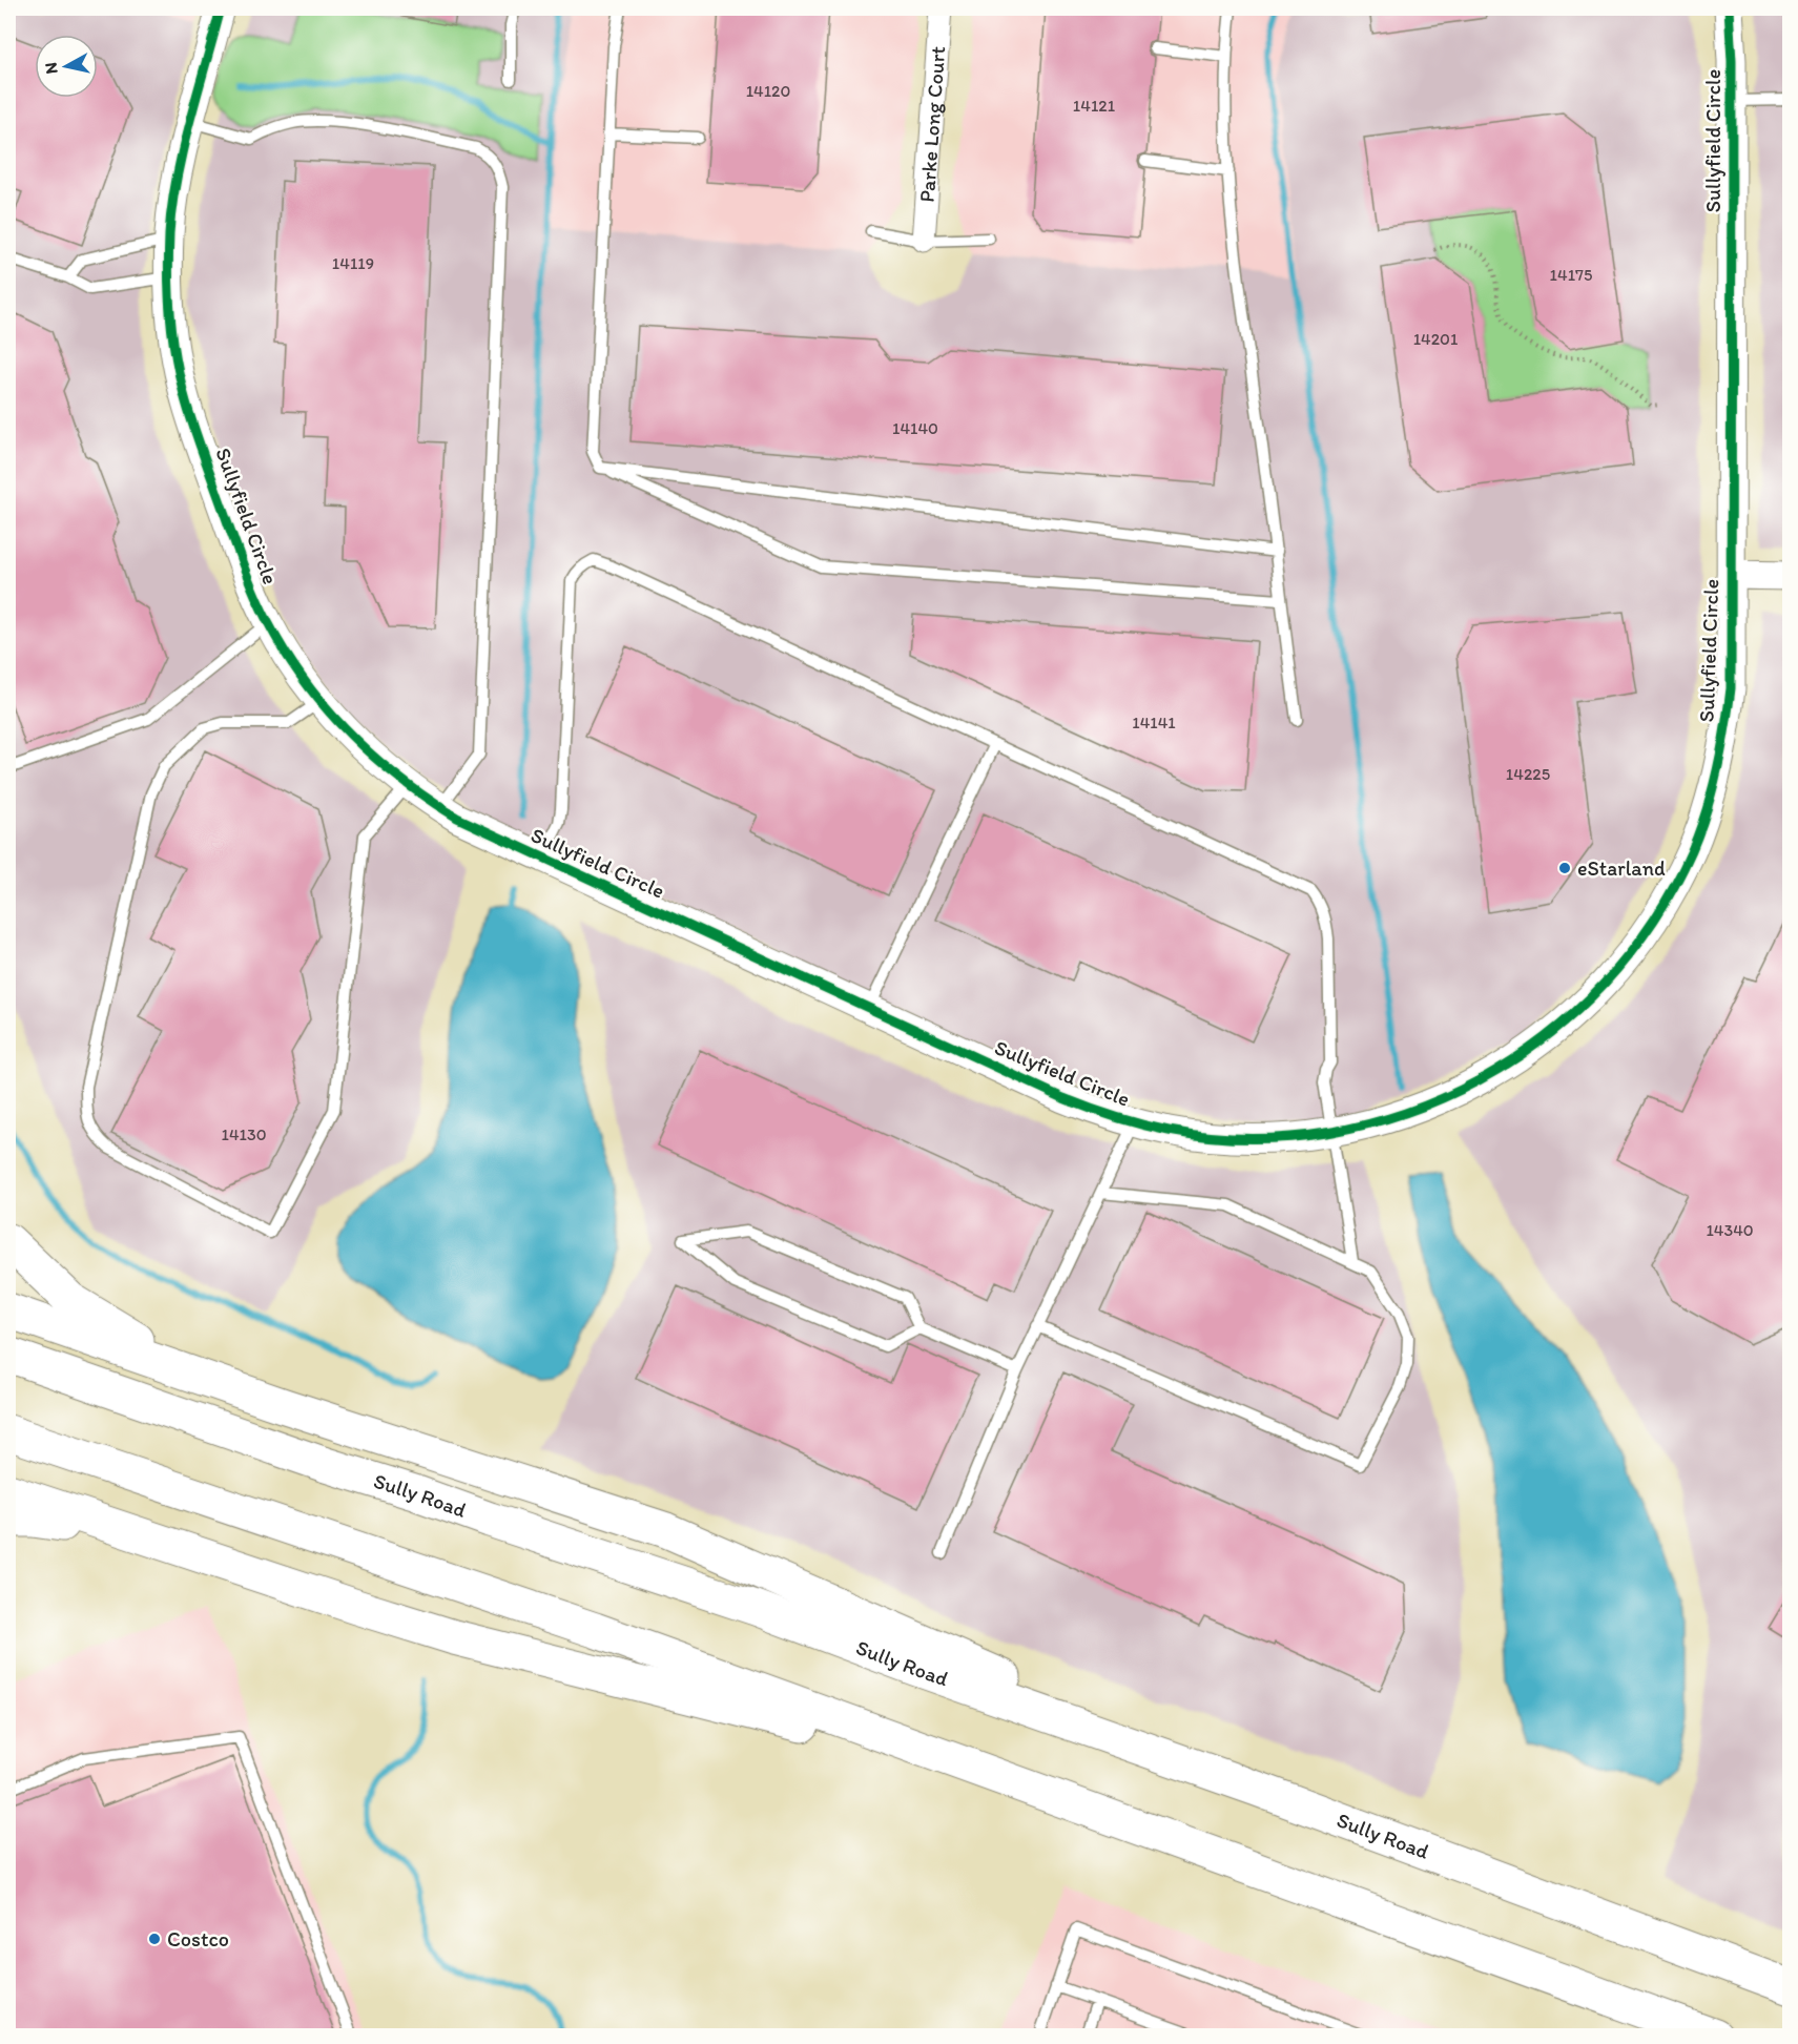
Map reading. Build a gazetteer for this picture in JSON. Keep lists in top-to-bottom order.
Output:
{
  "streets": {
    "highway": ["Sully Road"],
    "street": ["Parke Long Court", "Sullyfield Circle"]
  },
  "places": ["eStarland", "Costco"],
  "house_numbers": [
    "14120",
    "14121",
    "14119",
    "14175",
    "14201",
    "14140",
    "14141",
    "14225",
    "14130",
    "14340"
  ],
  "north": "left"
}
